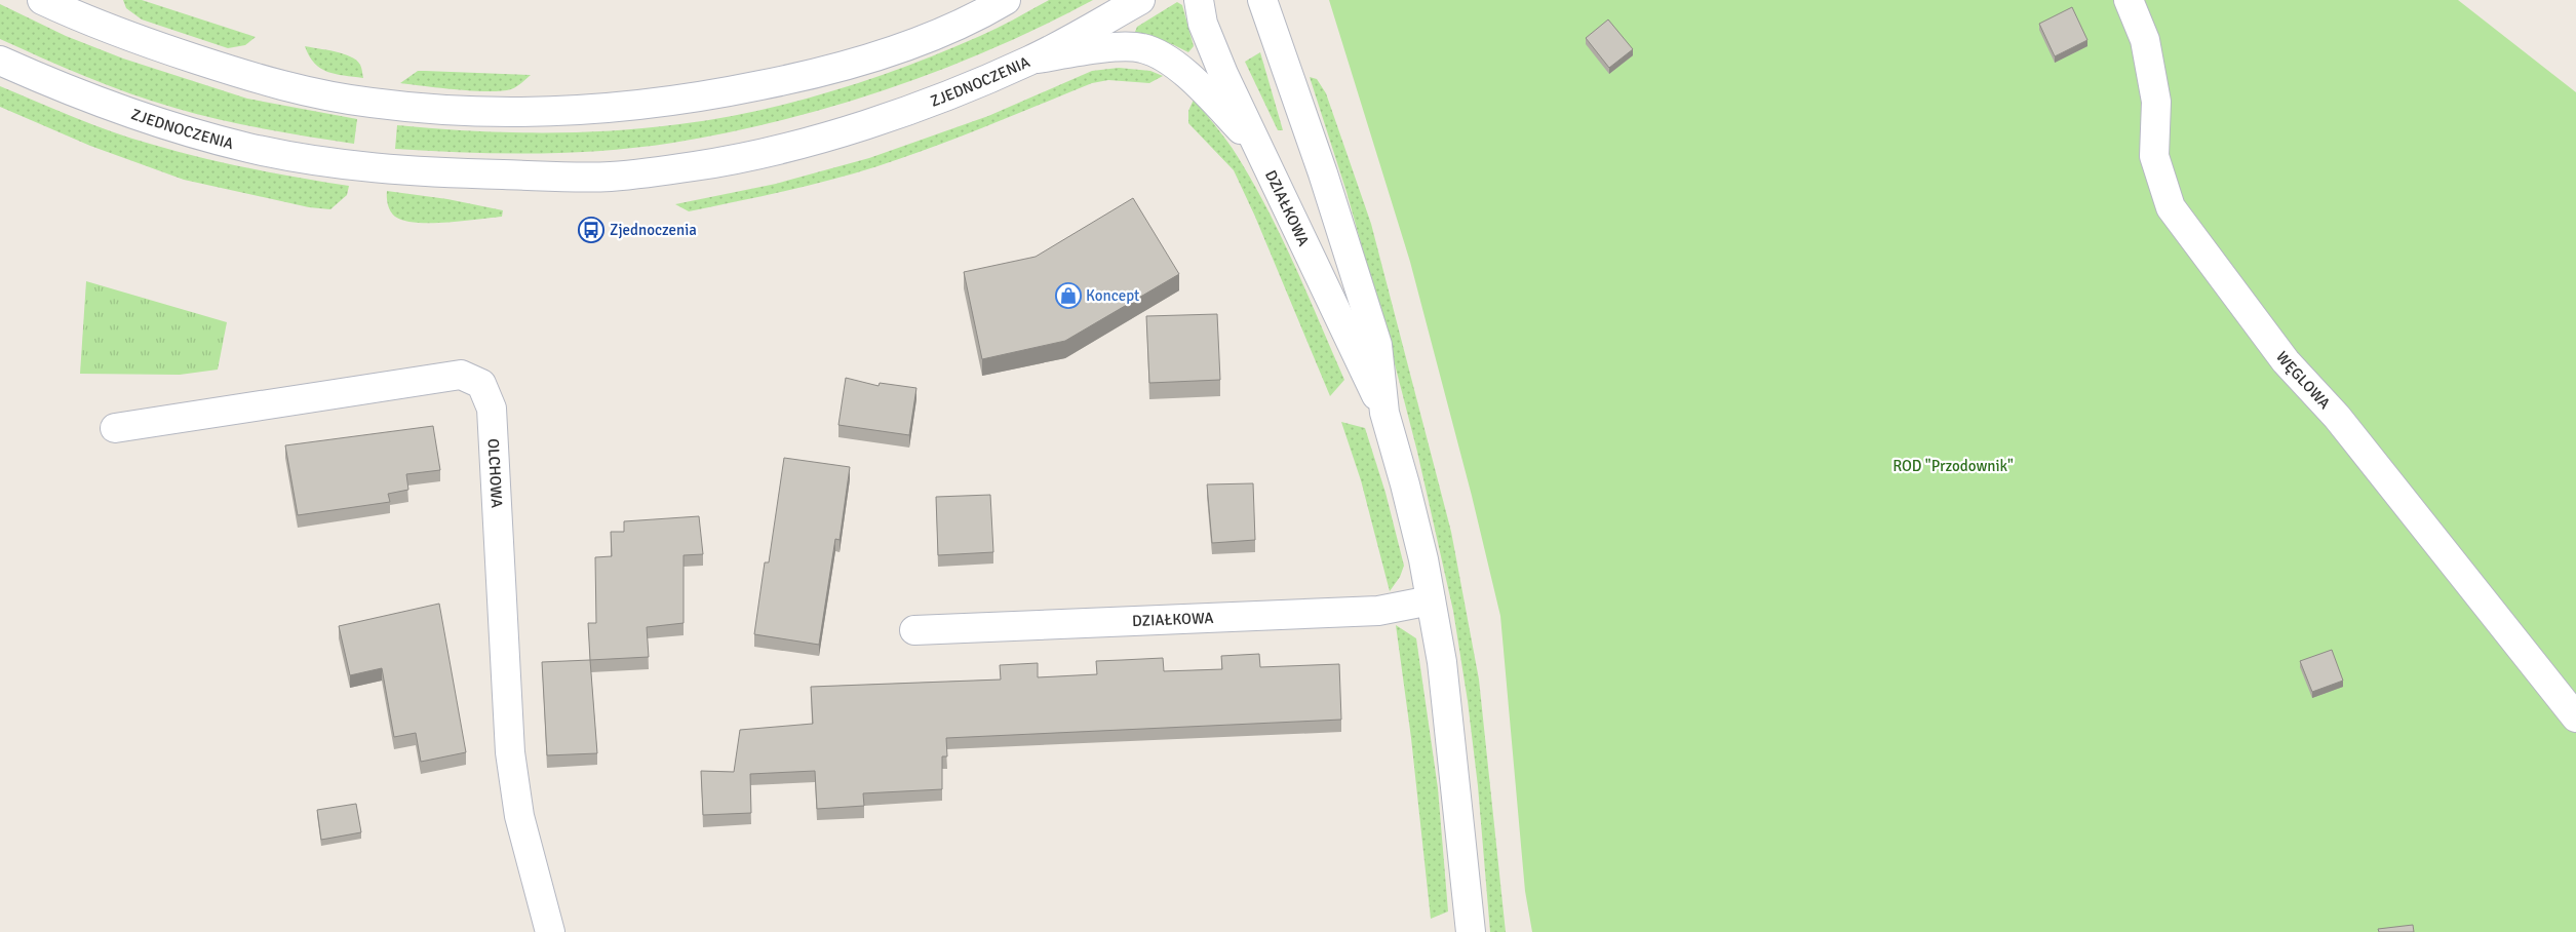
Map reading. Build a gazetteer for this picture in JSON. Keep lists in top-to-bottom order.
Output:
{
  "streets": {
    "street": [
      "ZJEDNOCZENIA",
      "DZIAŁKOWA",
      "WĘGLOWA",
      "OLCHOWA"
    ]
  },
  "parks": ["ROD \"Przodownik\""],
  "places": {
    "bus stop": ["Zjednoczenia"],
    "shop": ["Koncept"]
  }
}
